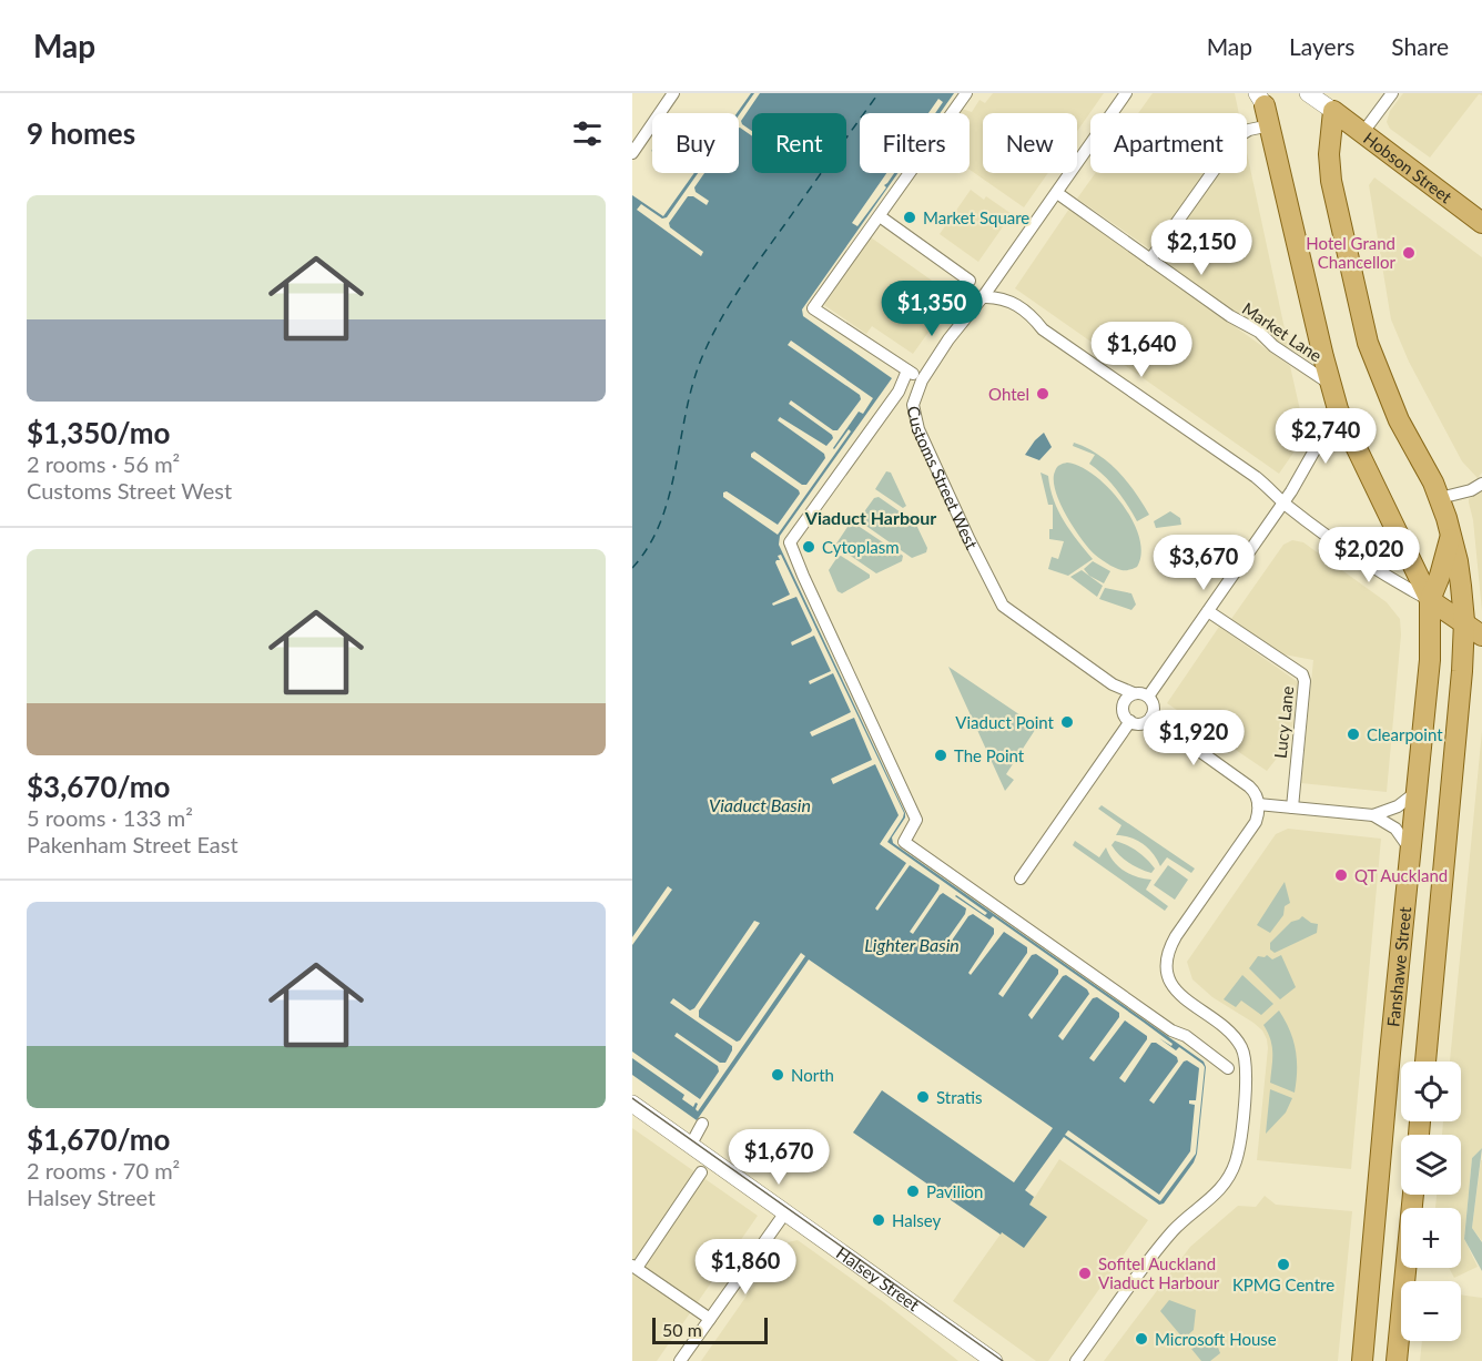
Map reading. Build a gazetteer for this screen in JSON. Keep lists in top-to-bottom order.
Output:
{
  "streets": {
    "main road": ["Hobson Street", "Fanshawe Street", "Halsey Street"],
    "street": ["Market Lane", "Customs Street West", "Lucy Lane"]
  },
  "crossings": [
    ["Hobson Street", "Fanshawe Street"],
    ["Market Lane", "Customs Street West"]
  ],
  "districts": ["Viaduct Harbour"],
  "water": ["Viaduct Basin", "Lighter Basin"],
  "places": [
    "Market Square",
    "Hotel Grand Chancellor",
    "Ohtel",
    "Cytoplasm",
    "Viaduct Point",
    "Clearpoint",
    "The Point",
    "QT Auckland",
    "North",
    "Stratis",
    "Pavilion",
    "Halsey",
    "KPMG Centre",
    "Sofitel Auckland Viaduct Harbour",
    "Microsoft House"
  ],
  "scale_bar": "50 m",
  "page": {
    "header": "Map",
    "nav": ["Map", "Layers", "Share"],
    "heading": "9 homes",
    "chip": [
      "Buy",
      "Rent",
      "Filters",
      "New",
      "Apartment"
    ],
    "list": [
      {
        "name": "$1,350/mo",
        "note": "2 rooms · 56 m² · Customs Street West"
      },
      {
        "name": "$3,670/mo",
        "note": "5 rooms · 133 m² · Pakenham Street East"
      },
      {
        "name": "$1,670/mo",
        "note": "2 rooms · 70 m² · Halsey Street"
      }
    ],
    "price": [
      "$2,150",
      "$1,350",
      "$1,640",
      "$2,740",
      "$2,020",
      "$3,670",
      "$1,920",
      "$1,670",
      "$1,860"
    ],
    "map_buttons": ["+", "−"],
    "scale": "50 m"
  }
}
